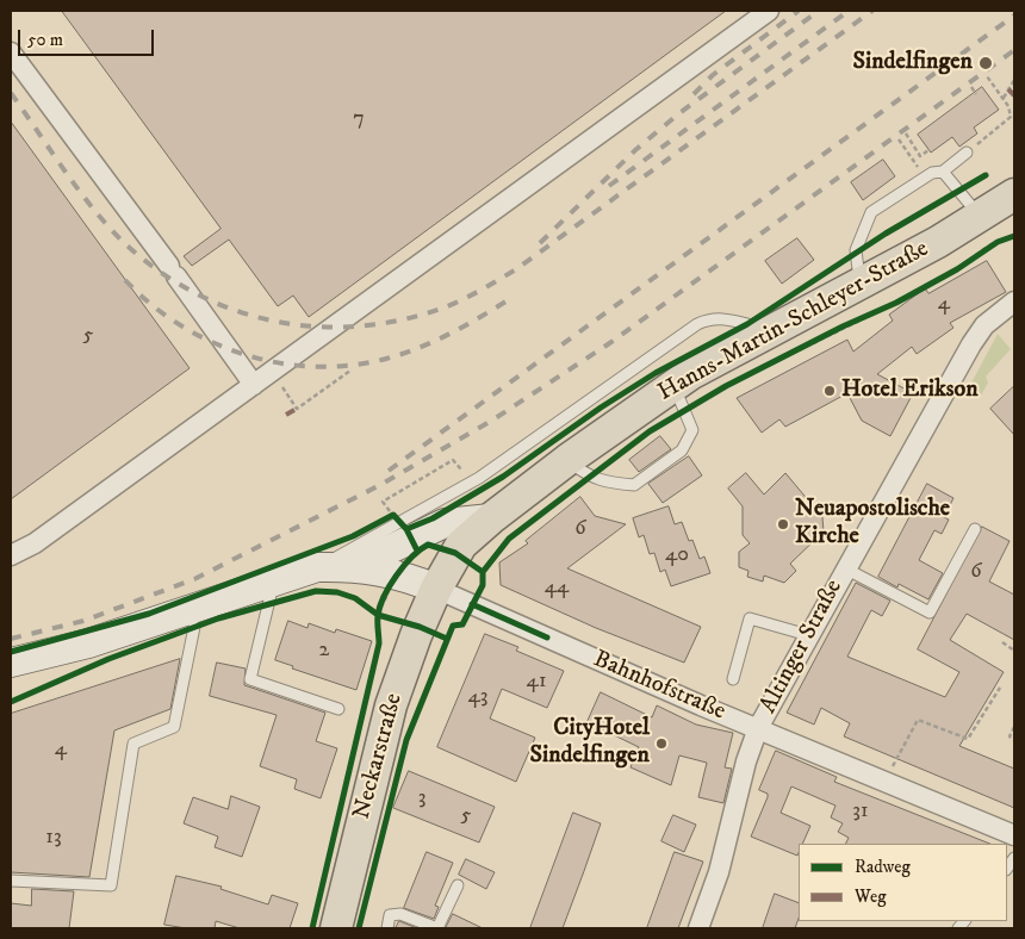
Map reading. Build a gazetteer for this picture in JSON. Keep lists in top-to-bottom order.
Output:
{
  "streets": {
    "main road": ["Hanns-Martin-Schleyer-Straße", "Neckarstraße"],
    "street": ["Altinger Straße", "Bahnhofstraße"]
  },
  "crossings": [
    ["Hanns-Martin-Schleyer-Straße", "Bahnhofstraße"],
    ["Hanns-Martin-Schleyer-Straße", "Neckarstraße"],
    ["Altinger Straße", "Bahnhofstraße"],
    ["Bahnhofstraße", "Neckarstraße"]
  ],
  "places": [
    "Sindelfingen",
    "Hotel Erikson",
    "Neuapostolische Kirche",
    "CityHotel Sindelfingen"
  ],
  "house_numbers": [
    "7",
    "4",
    "5",
    "6",
    "40",
    "6",
    "44",
    "2",
    "41",
    "43",
    "4",
    "3",
    "31",
    "5",
    "13"
  ],
  "legend": ["Radweg", "Weg"],
  "scale_bar": "50 m"
}
